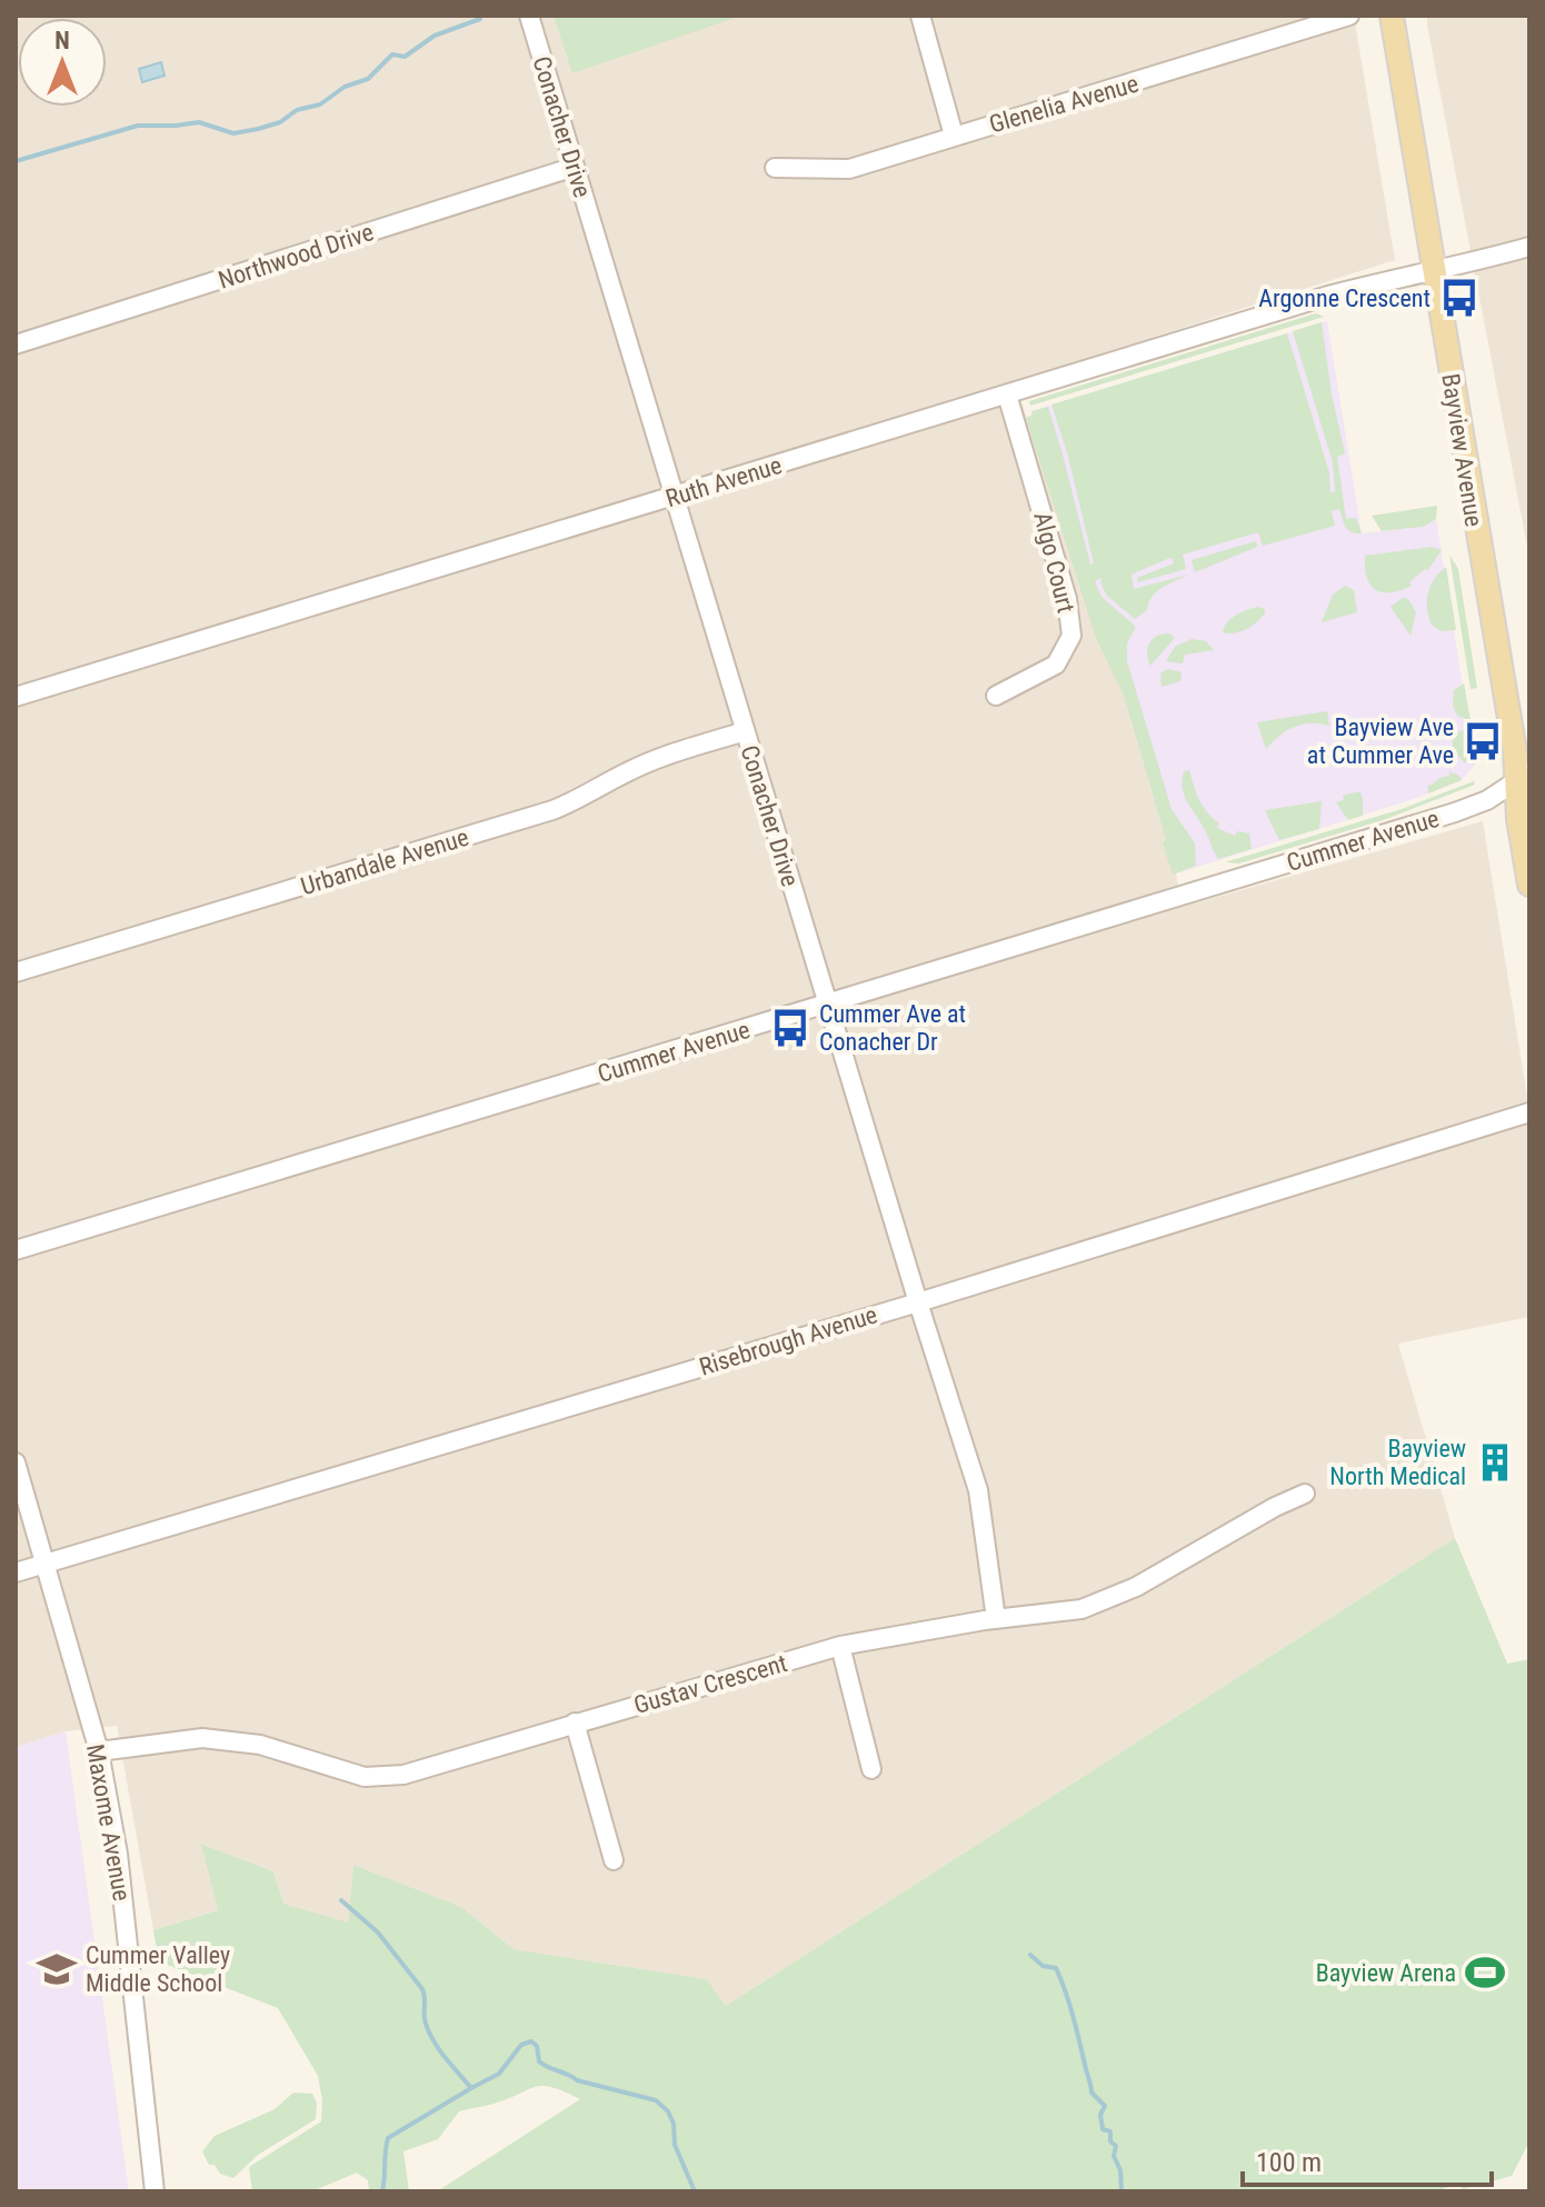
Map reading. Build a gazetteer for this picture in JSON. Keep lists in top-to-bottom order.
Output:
{
  "streets": {
    "main road": ["Bayview Avenue"],
    "street": [
      "Glenelia Avenue",
      "Conacher Drive",
      "Northwood Drive",
      "Ruth Avenue",
      "Algo Court",
      "Cummer Avenue",
      "Urbandale Avenue",
      "Risebrough Avenue",
      "Gustav Crescent",
      "Maxome Avenue"
    ]
  },
  "crossings": [
    ["Conacher Drive", "Northwood Drive"],
    ["Conacher Drive", "Ruth Avenue"],
    ["Conacher Drive", "Cummer Avenue"],
    ["Conacher Drive", "Urbandale Avenue"],
    ["Conacher Drive", "Risebrough Avenue"],
    ["Conacher Drive", "Gustav Crescent"],
    ["Bayview Avenue", "Ruth Avenue"],
    ["Bayview Avenue", "Cummer Avenue"],
    ["Ruth Avenue", "Algo Court"],
    ["Risebrough Avenue", "Maxome Avenue"],
    ["Gustav Crescent", "Maxome Avenue"]
  ],
  "places": {
    "bus stop": ["Argonne Crescent", "Bayview Ave at Cummer Ave", "Cummer Ave at Conacher Dr"],
    "building": ["Bayview North Medical"],
    "school or university": ["Cummer Valley Middle School"],
    "sports": ["Bayview Arena"]
  },
  "scale_bar": "100 m",
  "north": "top"
}
